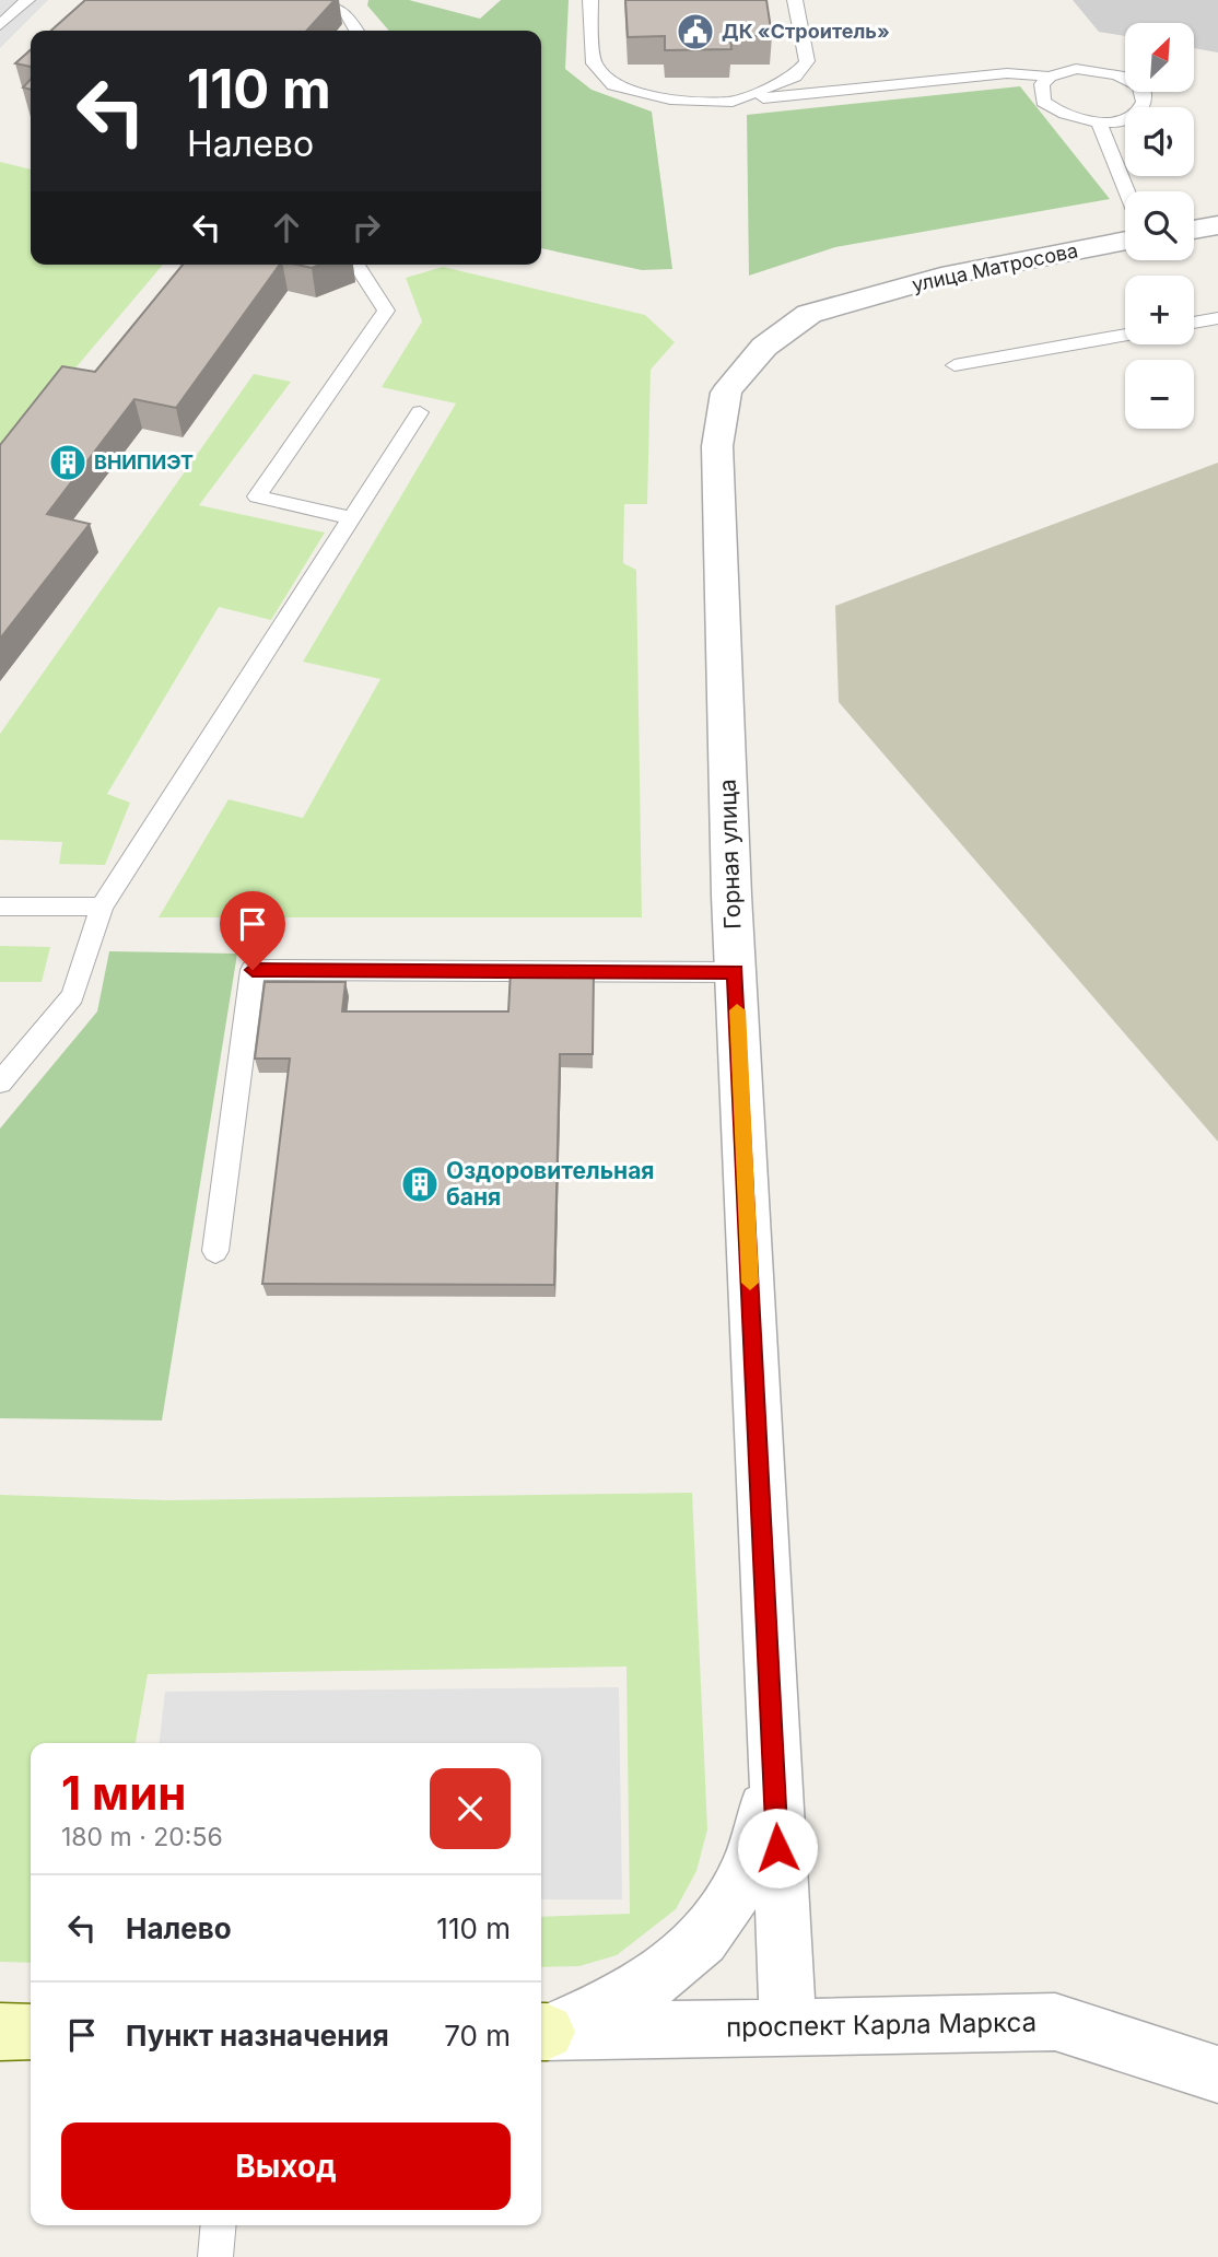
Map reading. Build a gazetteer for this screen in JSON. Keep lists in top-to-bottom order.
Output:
{
  "streets": {
    "street": ["улица Матросова", "Горная улица", "проспект Карла Маркса"]
  },
  "crossings": [
    ["улица Матросова", "Горная улица"],
    ["Горная улица", "проспект Карла Маркса"]
  ],
  "places": {
    "public building": ["ДК «Строитель»"],
    "building": ["ВНИПИЭТ", "Оздоровительная баня"]
  },
  "north": "top right",
  "page": {
    "map_buttons": ["+", "−"],
    "turn": ["110 m", "Налево"],
    "heading": ["1 мин", "180 m · 20:56"],
    "list": [
      {
        "name": "Налево",
        "value": "110 m"
      },
      {
        "name": "Пункт назначения",
        "value": "70 m"
      }
    ],
    "buttons": "Выход"
  }
}
